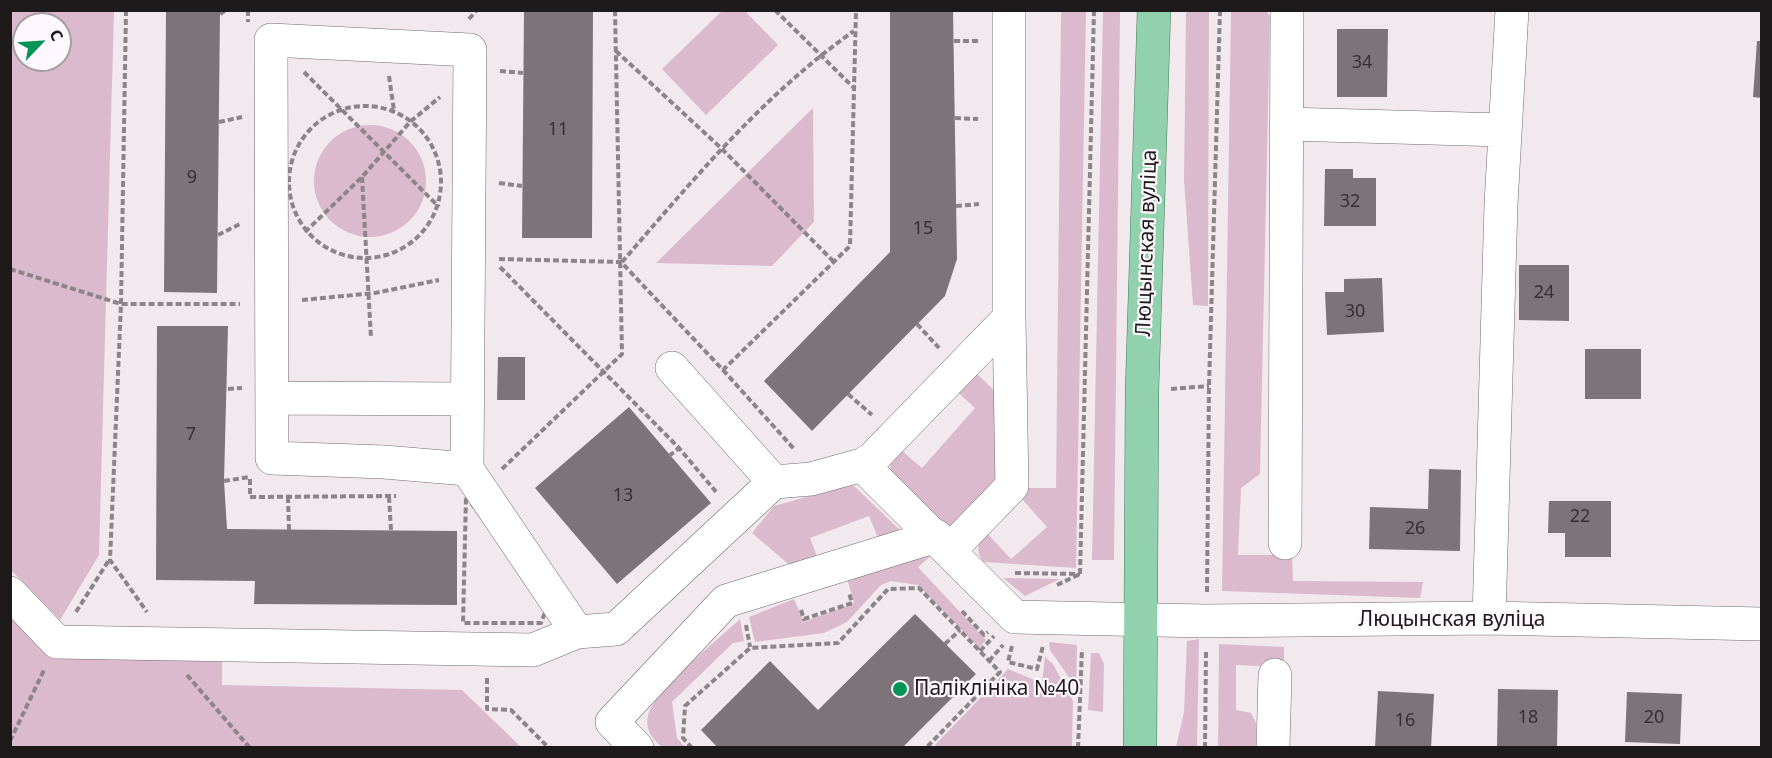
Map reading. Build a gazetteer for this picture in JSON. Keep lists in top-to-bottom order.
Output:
{
  "streets": {
    "main road": ["Люцынская вуліца"]
  },
  "places": ["Паліклініка №40"],
  "house_numbers": [
    "34",
    "11",
    "9",
    "32",
    "15",
    "24",
    "30",
    "7",
    "13",
    "22",
    "26",
    "18",
    "20",
    "16"
  ],
  "north": "top right"
}
